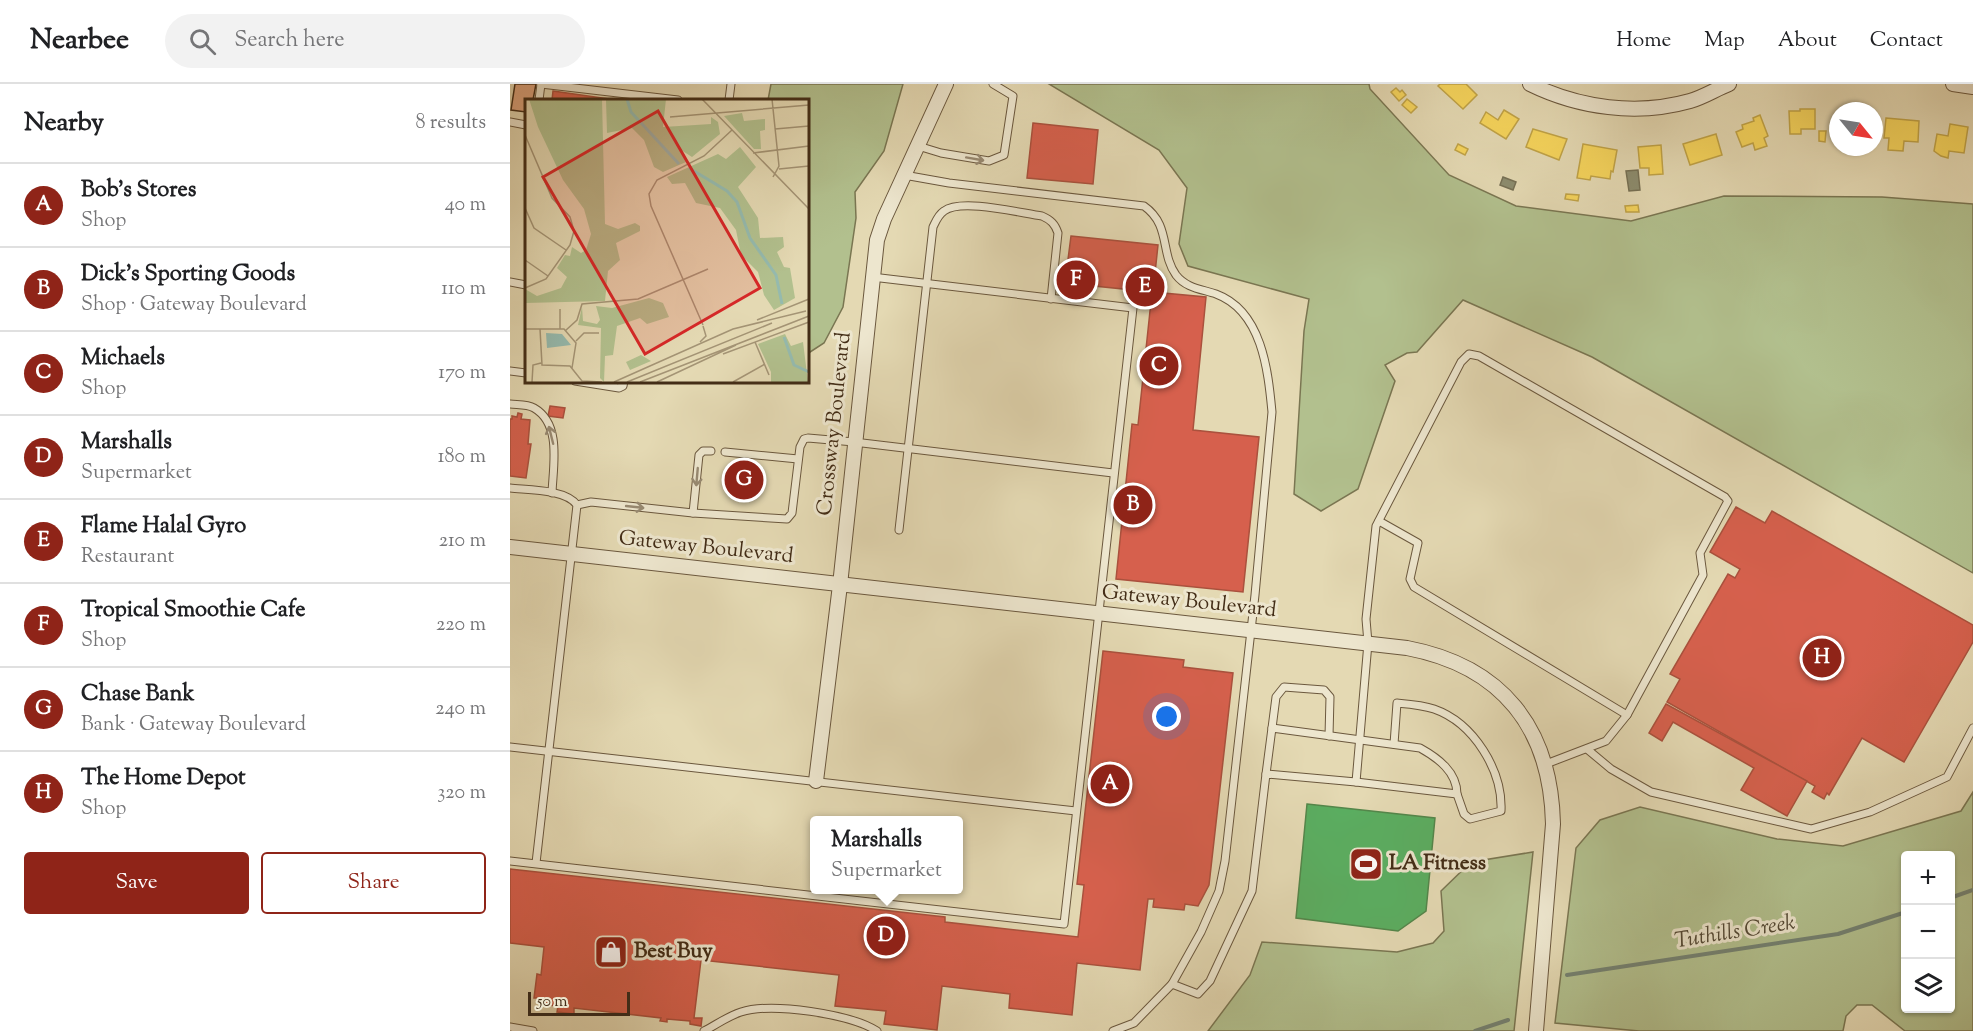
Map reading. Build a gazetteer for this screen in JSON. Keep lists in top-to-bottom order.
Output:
{
  "streets": {
    "street": ["Crossway Boulevard", "Gateway Boulevard"]
  },
  "crossings": [
    ["Crossway Boulevard", "Gateway Boulevard"]
  ],
  "water": ["Tuthills Creek"],
  "places": {
    "sports": ["LA Fitness"],
    "shop": ["Best Buy"]
  },
  "scale_bar": "50 m",
  "north": "bottom right",
  "page": {
    "header": "Nearbee",
    "search": "Search here",
    "nav": [
      "Home",
      "Map",
      "About",
      "Contact"
    ],
    "heading": ["Nearby", "8 results"],
    "list": [
      {
        "mark": "A",
        "name": "Bob's Stores",
        "note": "Shop",
        "value": "40 m"
      },
      {
        "mark": "B",
        "name": "Dick's Sporting Goods",
        "note": "Shop · Gateway Boulevard",
        "value": "110 m"
      },
      {
        "mark": "C",
        "name": "Michaels",
        "note": "Shop",
        "value": "170 m"
      },
      {
        "mark": "D",
        "name": "Marshalls",
        "note": "Supermarket",
        "value": "180 m"
      },
      {
        "mark": "E",
        "name": "Flame Halal Gyro",
        "note": "Restaurant",
        "value": "210 m"
      },
      {
        "mark": "F",
        "name": "Tropical Smoothie Cafe",
        "note": "Shop",
        "value": "220 m"
      },
      {
        "mark": "G",
        "name": "Chase Bank",
        "note": "Bank · Gateway Boulevard",
        "value": "240 m"
      },
      {
        "mark": "H",
        "name": "The Home Depot",
        "note": "Shop",
        "value": "320 m"
      }
    ],
    "pins": [
      "F",
      "E",
      "C",
      "G",
      "B",
      "H",
      "A",
      "D"
    ],
    "popup": ["Marshalls", "Supermarket"],
    "buttons": ["Save", "Share"],
    "map_buttons": ["+", "−"],
    "scale": "50 m"
  }
}
